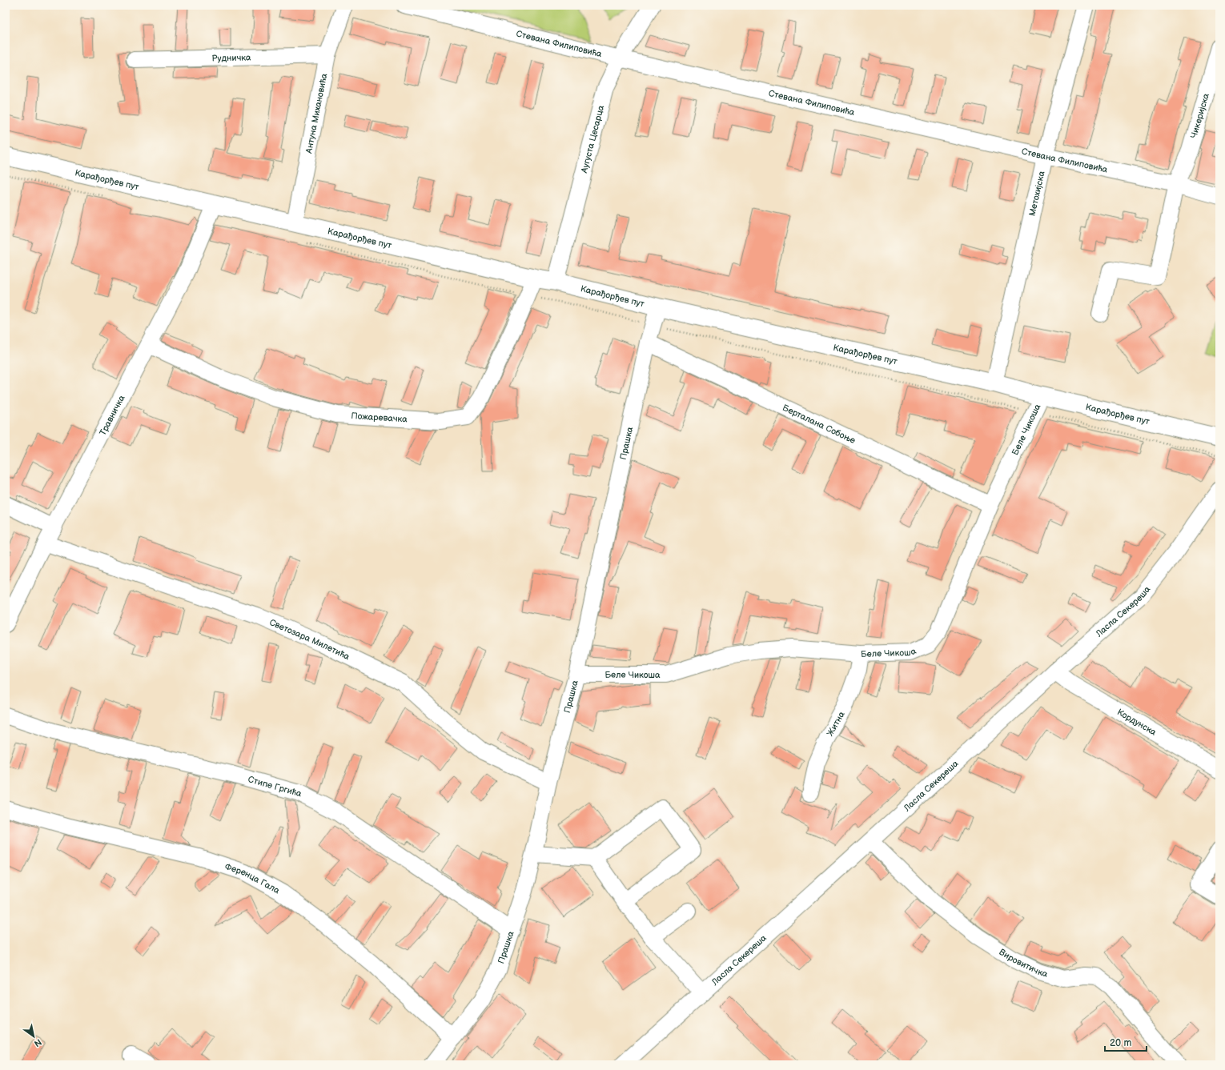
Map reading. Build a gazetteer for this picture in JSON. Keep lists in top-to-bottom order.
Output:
{
  "streets": {
    "main road": ["Карађорђев пут"],
    "street": [
      "Стевана Филиповића",
      "Рудничка",
      "Антуна Михановића",
      "Чикеријска",
      "Аугуста Цесарца",
      "Метохијска",
      "Травничка",
      "Пожаревачка",
      "Берталана Собоње",
      "Беле Чикоша",
      "Прашка",
      "Ласла Секереша",
      "Светозара Милетића",
      "Кордунска",
      "Житна",
      "Стипе Гргића",
      "Ференца Гала",
      "Вировитичка"
    ]
  },
  "crossings": [
    ["Стевана Филиповића", "Чикеријска"],
    ["Стевана Филиповића", "Аугуста Цесарца"],
    ["Стевана Филиповића", "Метохијска"],
    ["Рудничка", "Антуна Михановића"],
    ["Антуна Михановића", "Карађорђев пут"],
    ["Аугуста Цесарца", "Карађорђев пут"],
    ["Карађорђев пут", "Метохијска"],
    ["Карађорђев пут", "Травничка"],
    ["Карађорђев пут", "Пожаревачка"],
    ["Карађорђев пут", "Беле Чикоша"],
    ["Карађорђев пут", "Прашка"],
    ["Травничка", "Пожаревачка"],
    ["Травничка", "Светозара Милетића"],
    ["Берталана Собоње", "Беле Чикоша"],
    ["Берталана Собоње", "Прашка"],
    ["Беле Чикоша", "Прашка"],
    ["Беле Чикоша", "Житна"],
    ["Прашка", "Светозара Милетића"],
    ["Прашка", "Стипе Гргића"],
    ["Прашка", "Ференца Гала"],
    ["Ласла Секереша", "Кордунска"],
    ["Ласла Секереша", "Вировитичка"]
  ],
  "scale_bar": "20 m",
  "north": "bottom right"
}
